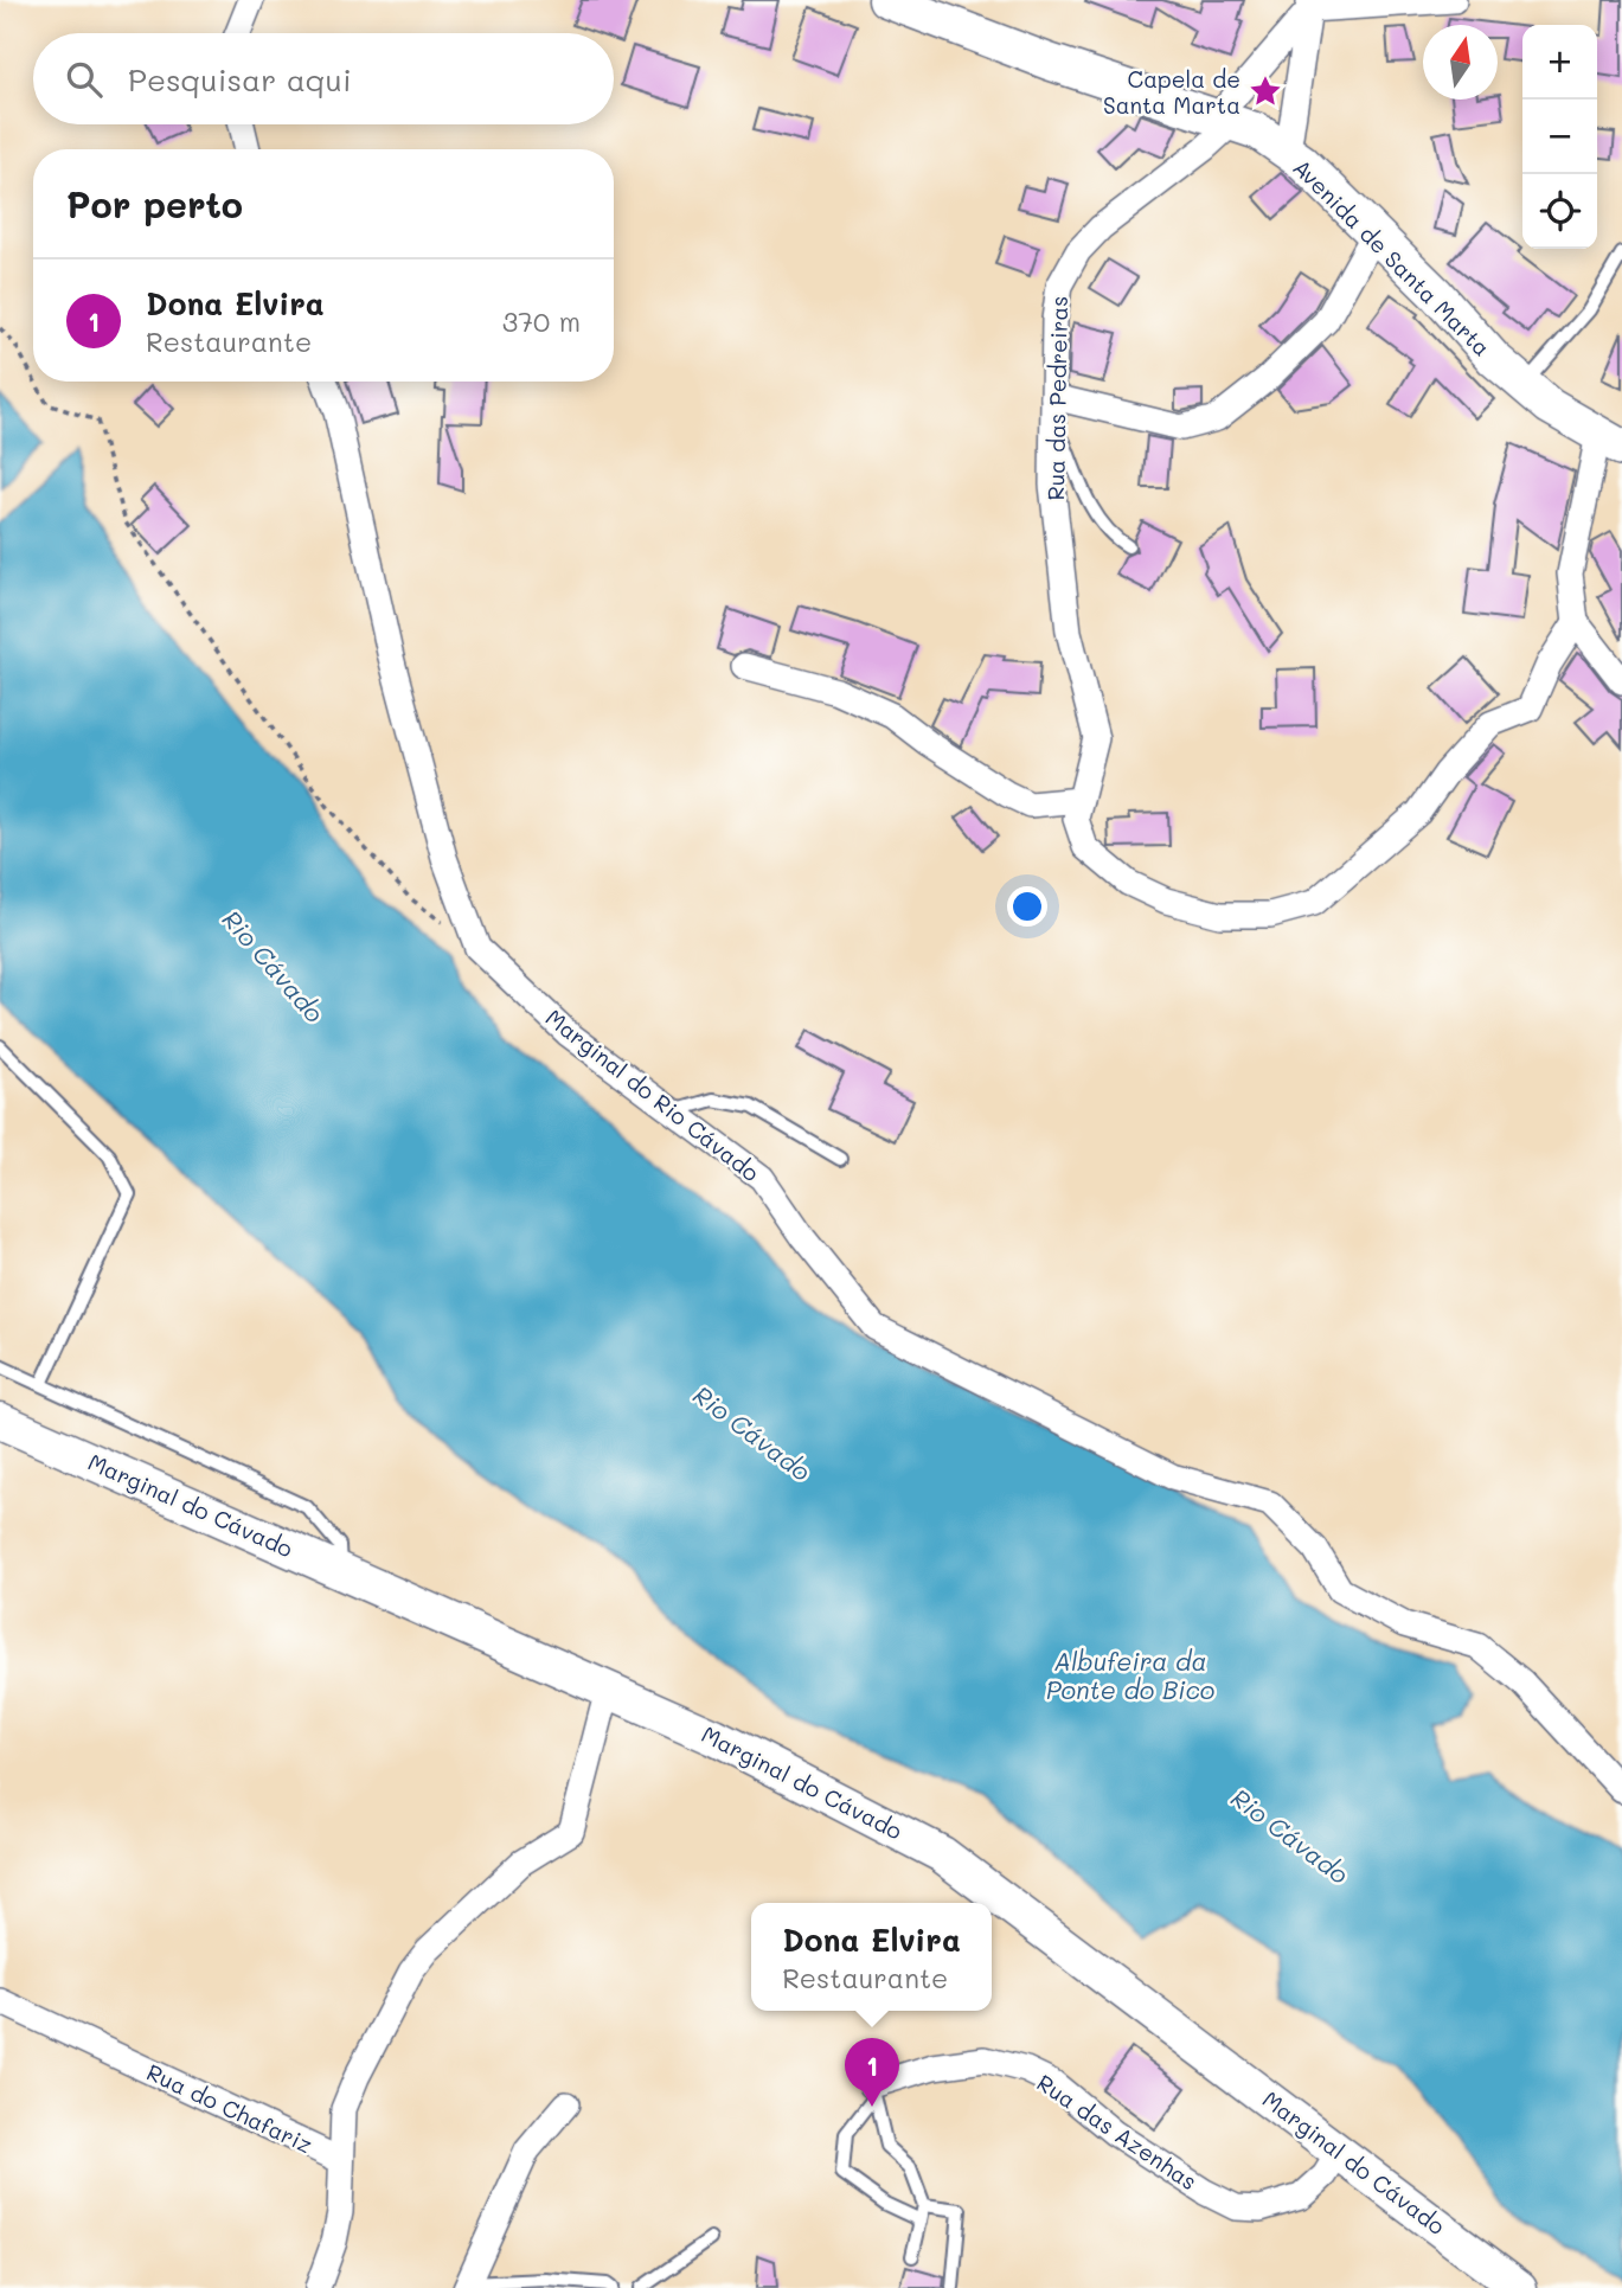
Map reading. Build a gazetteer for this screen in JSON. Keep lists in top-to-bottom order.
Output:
{
  "streets": {
    "street": [
      "Avenida de Santa Marta",
      "Rua das Pedreiras",
      "Marginal do Rio Cávado",
      "Marginal do Cávado",
      "Rua do Chafariz",
      "Rua das Azenhas"
    ]
  },
  "crossings": [
    ["Avenida de Santa Marta", "Rua das Pedreiras"],
    ["Marginal do Cávado", "Rua das Azenhas"]
  ],
  "water": ["Rio Cávado", "Albufeira da Ponte do Bico"],
  "places": {
    "place": ["Capela de Santa Marta"]
  },
  "north": "top",
  "page": {
    "map_buttons": ["+", "−"],
    "search": "Pesquisar aqui",
    "heading": "Por perto",
    "list": [
      {
        "mark": "1",
        "name": "Dona Elvira",
        "note": "Restaurante",
        "value": "370 m"
      }
    ],
    "popup": ["Dona Elvira", "Restaurante"],
    "pins": "1"
  }
}
